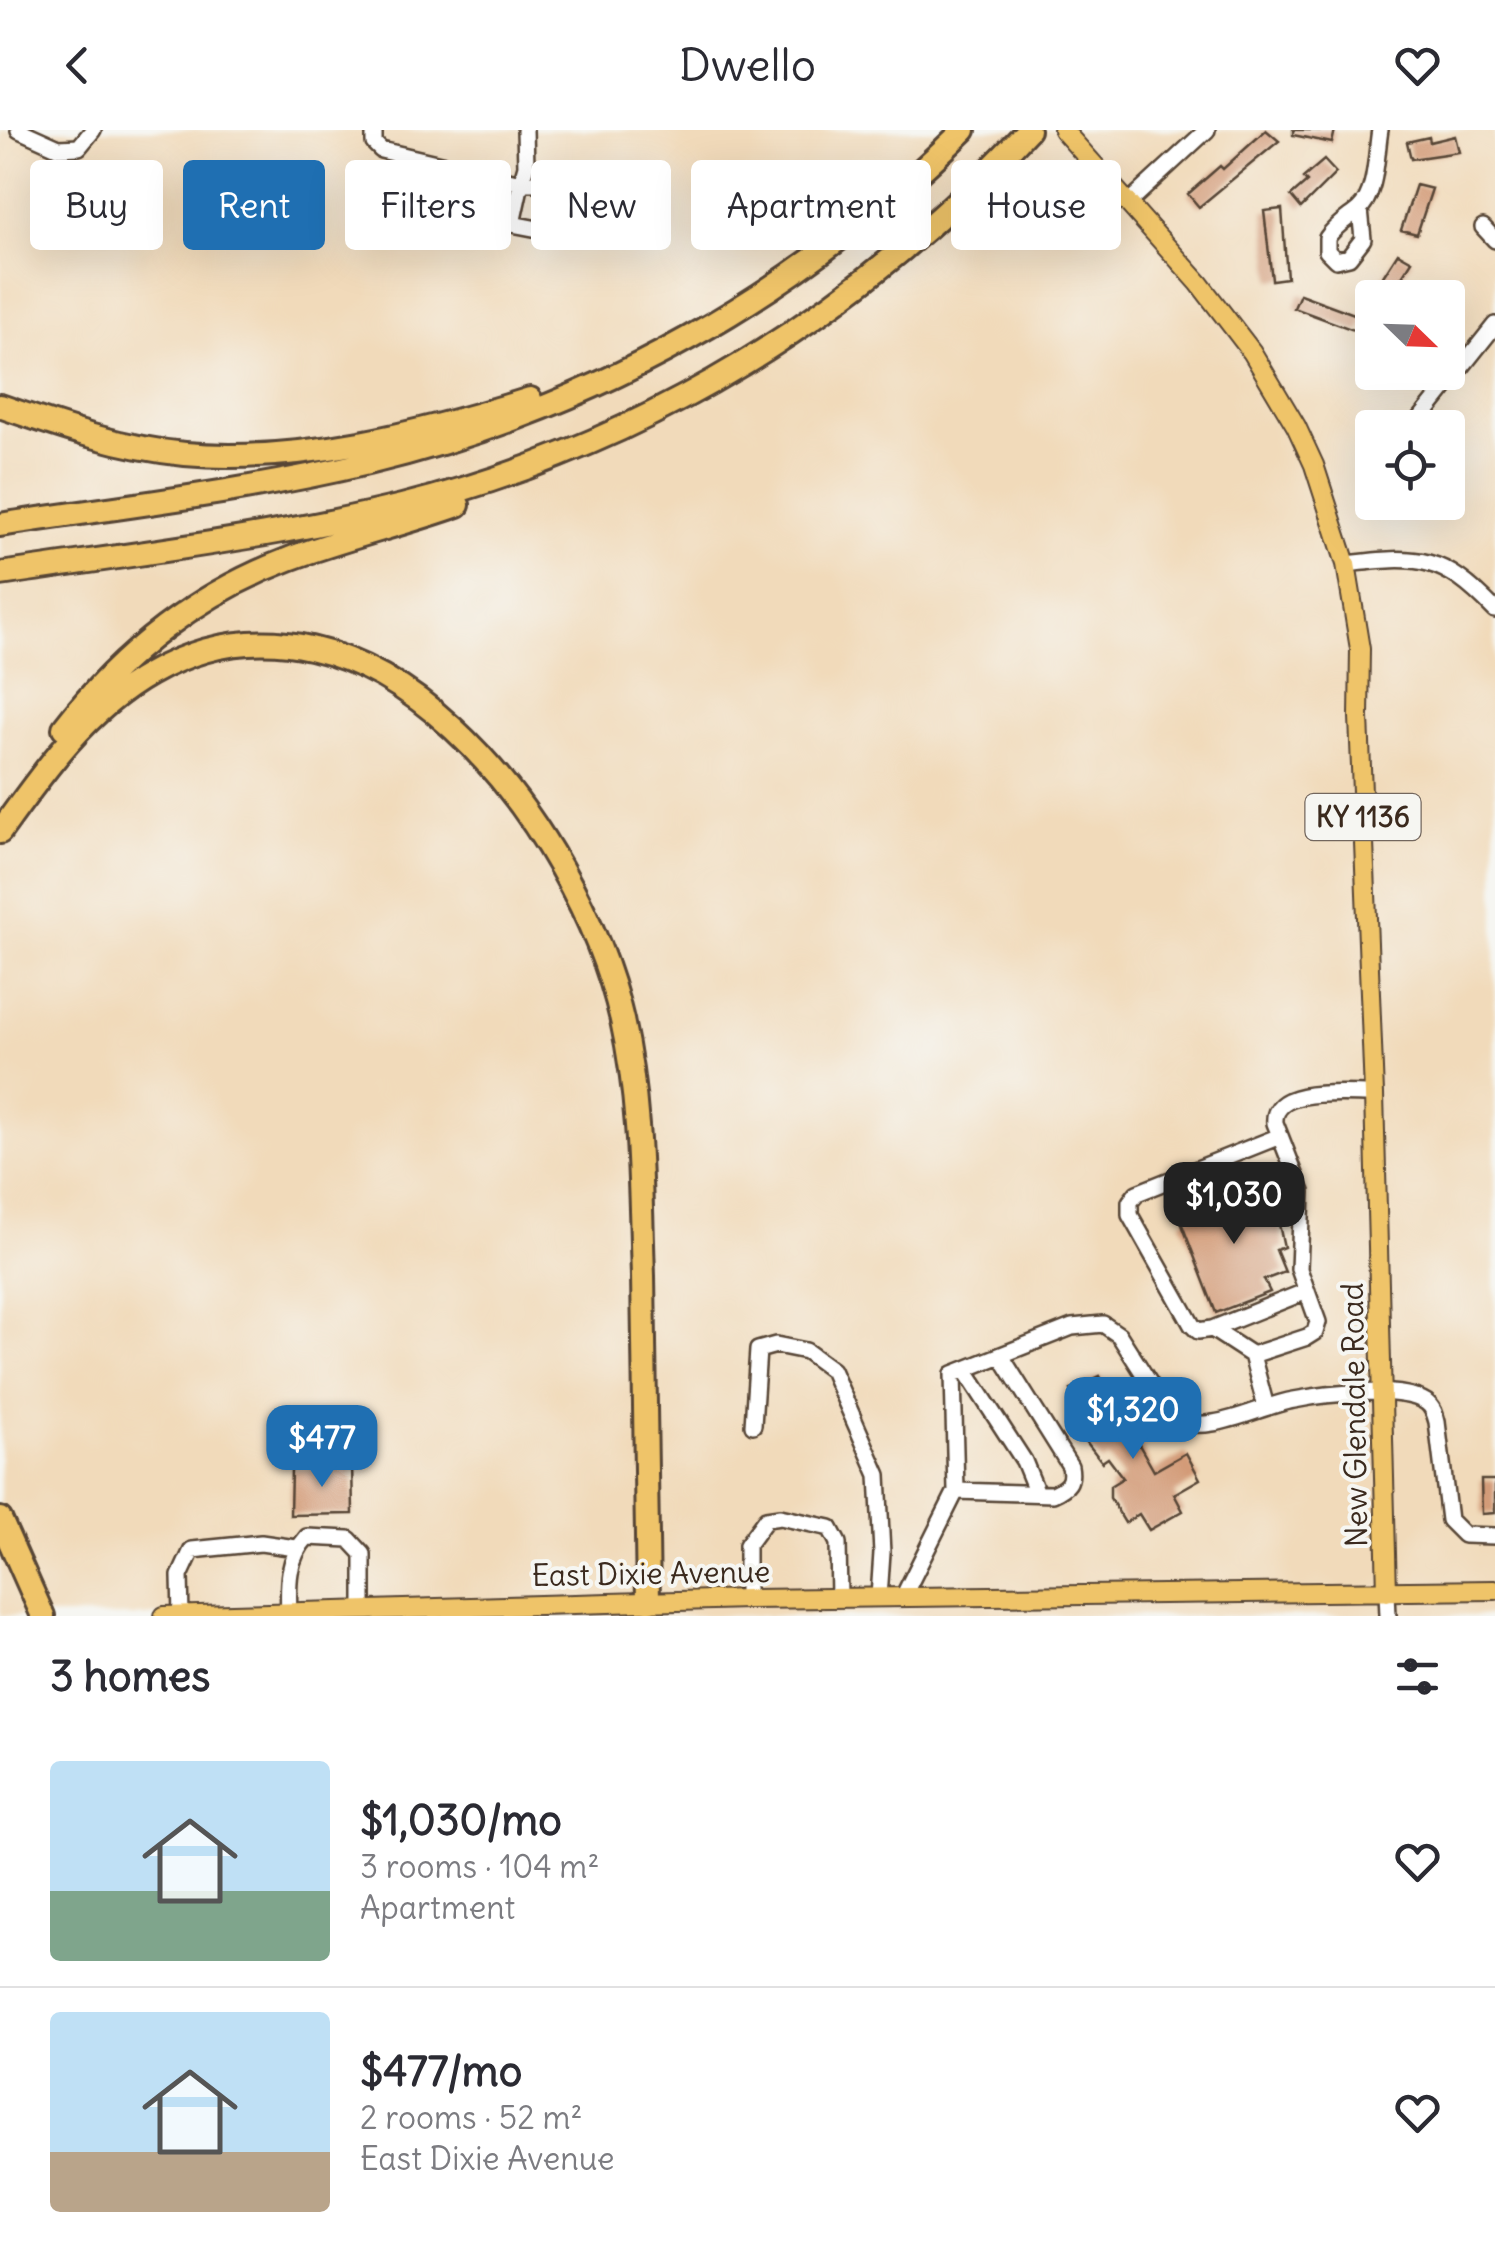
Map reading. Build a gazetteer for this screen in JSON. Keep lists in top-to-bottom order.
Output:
{
  "streets": {
    "main road": ["KY 1136", "New Glendale Road", "East Dixie Avenue"]
  },
  "north": "bottom right",
  "page": {
    "header": "Dwello",
    "chip": [
      "Buy",
      "Rent",
      "Filters",
      "New",
      "Apartment",
      "House"
    ],
    "price": ["$1,030", "$1,320", "$477"],
    "heading": "3 homes",
    "list": [
      {
        "name": "$1,030/mo",
        "note": "3 rooms · 104 m² · Apartment"
      },
      {
        "name": "$477/mo",
        "note": "2 rooms · 52 m² · East Dixie Avenue"
      }
    ]
  }
}
